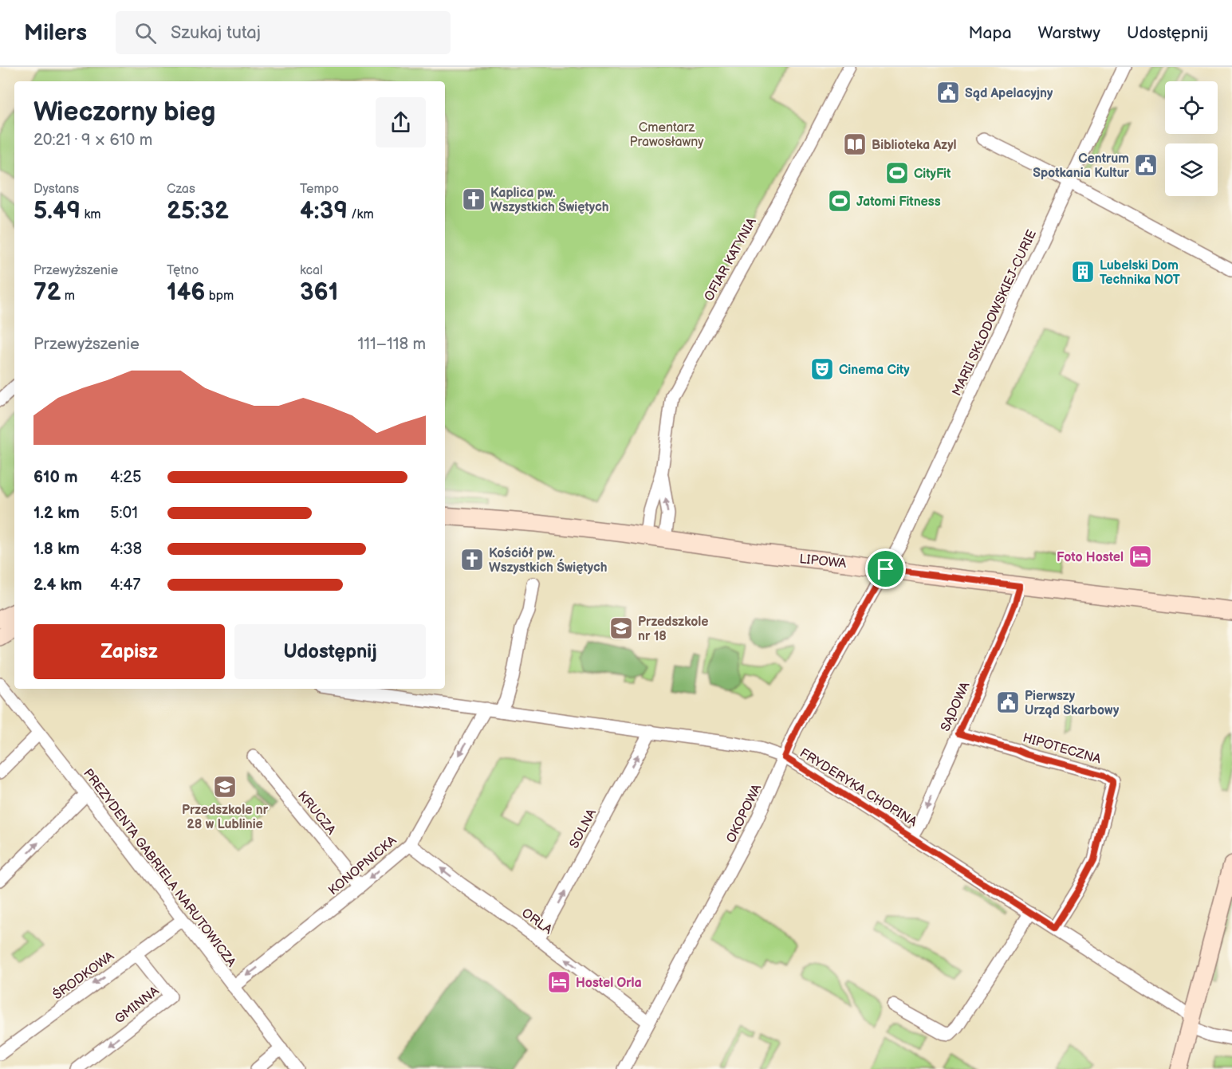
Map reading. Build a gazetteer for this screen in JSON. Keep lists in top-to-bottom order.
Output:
{
  "streets": {
    "street": [
      "OFIAR KATYNIA",
      "MARII SKŁODOWSKIEJ-CURIE",
      "LIPOWA",
      "SĄDOWA",
      "HIPOTECZNA",
      "FRYDERYKA CHOPINA",
      "KRUCZA",
      "OKOPOWA",
      "SOLNA",
      "KONOPNICKA",
      "PREZYDENTA GABRIELA NARUTOWICZA",
      "ORLA",
      "ŚRODKOWA",
      "GMINNA"
    ]
  },
  "crossings": [
    ["OFIAR KATYNIA", "LIPOWA"],
    ["MARII SKŁODOWSKIEJ-CURIE", "LIPOWA"],
    ["MARII SKŁODOWSKIEJ-CURIE", "OKOPOWA"],
    ["LIPOWA", "SĄDOWA"],
    ["LIPOWA", "OKOPOWA"],
    ["SĄDOWA", "HIPOTECZNA"],
    ["SĄDOWA", "FRYDERYKA CHOPINA"],
    ["HIPOTECZNA", "FRYDERYKA CHOPINA"],
    ["FRYDERYKA CHOPINA", "OKOPOWA"],
    ["FRYDERYKA CHOPINA", "SOLNA"],
    ["FRYDERYKA CHOPINA", "KONOPNICKA"],
    ["KRUCZA", "KONOPNICKA"],
    ["OKOPOWA", "ORLA"],
    ["SOLNA", "ORLA"],
    ["KONOPNICKA", "PREZYDENTA GABRIELA NARUTOWICZA"],
    ["KONOPNICKA", "ORLA"],
    ["PREZYDENTA GABRIELA NARUTOWICZA", "ŚRODKOWA"],
    ["ŚRODKOWA", "GMINNA"]
  ],
  "one_way": [
    "SĄDOWA",
    "SOLNA",
    "KONOPNICKA",
    "ORLA",
    "ŚRODKOWA"
  ],
  "parks": ["Cmentarz Prawosławny"],
  "places": {
    "public building": ["Sąd Apelacyjny", "Centrum Spotkania Kultur", "Pierwszy Urząd Skarbowy"],
    "library": ["Biblioteka Azyl"],
    "sports": ["CityFit", "Jatomi Fitness"],
    "church": ["Kaplica pw. Wszystkich Świętych", "Kościół pw. Wszystkich Świętych"],
    "building": ["Lubelski Dom Technika NOT"],
    "theatre": ["Cinema City"],
    "hotel": ["Foto Hostel", "Hostel Orla"],
    "school or university": ["Przedszkole nr 18", "Przedszkole nr 28 w Lublinie"]
  },
  "page": {
    "header": "Milers",
    "search": "Szukaj tutaj",
    "nav": ["Mapa", "Warstwy", "Udostępnij"],
    "heading": ["Wieczorny bieg", "20:21 · 9 × 610 m"],
    "stats": [
      ["Dystans", "5.49 km"],
      ["Czas", "25:32"],
      ["Tempo", "4:39 /km"],
      ["Przewyższenie", "72 m"],
      ["Tętno", "146 bpm"],
      ["kcal", "361"]
    ],
    "chart": ["Przewyższenie", "111–118 m"],
    "list": [
      {
        "name": "610 m",
        "note": "4:25"
      },
      {
        "name": "1.2 km",
        "note": "5:01"
      },
      {
        "name": "1.8 km",
        "note": "4:38"
      },
      {
        "name": "2.4 km",
        "note": "4:47"
      }
    ],
    "buttons": ["Zapisz", "Udostępnij"]
  }
}
